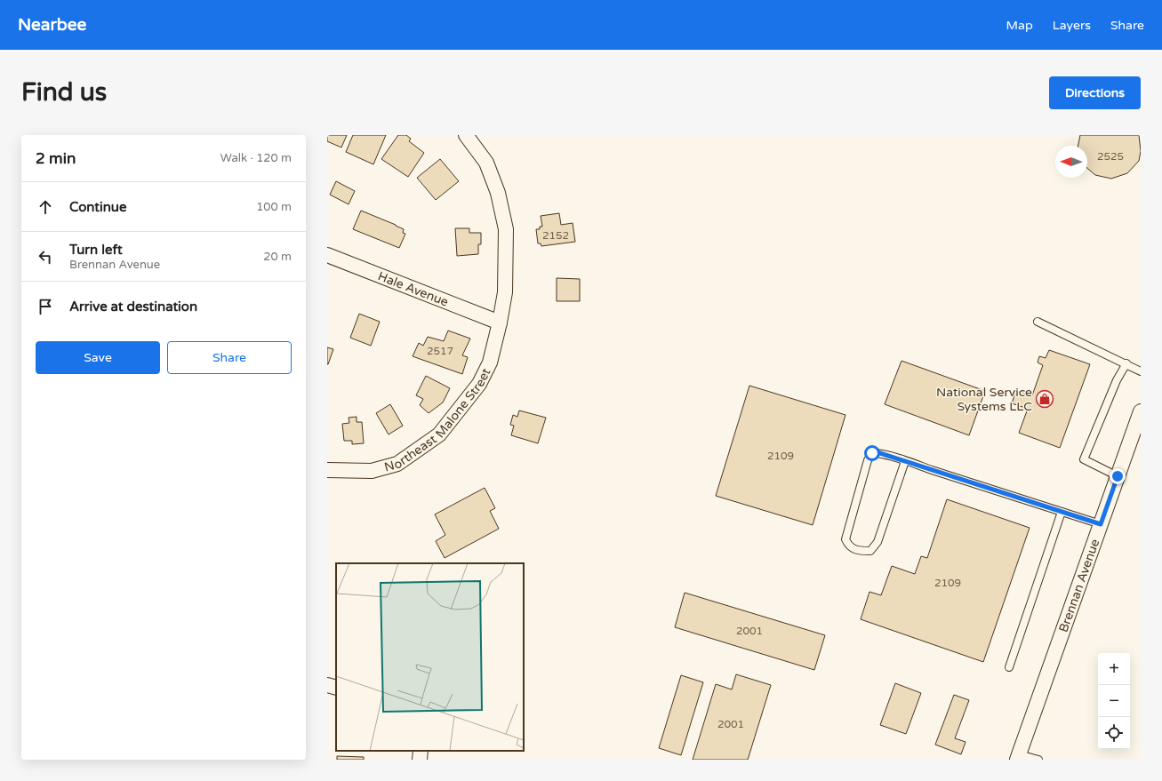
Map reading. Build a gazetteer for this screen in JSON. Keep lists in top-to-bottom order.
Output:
{
  "streets": {
    "street": ["Hale Avenue", "Northeast Malone Street", "Brennan Avenue"]
  },
  "crossings": [
    ["Hale Avenue", "Northeast Malone Street"]
  ],
  "places": {
    "shop": ["National Service Systems LLC"]
  },
  "house_numbers": [
    "2525",
    "2152",
    "2517",
    "2109",
    "2109",
    "2001",
    "2001"
  ],
  "north": "left",
  "page": {
    "header": "Nearbee",
    "nav": ["Map", "Layers", "Share"],
    "buttons": [
      "Directions",
      ["Save", "Share"]
    ],
    "title": "Find us",
    "heading": ["2 min", "Walk · 120 m"],
    "list": [
      ["Continue", "100 m"],
      ["Turn left", "Brennan Avenue", "20 m"],
      "Arrive at destination"
    ],
    "map_buttons": ["+", "−"]
  }
}
